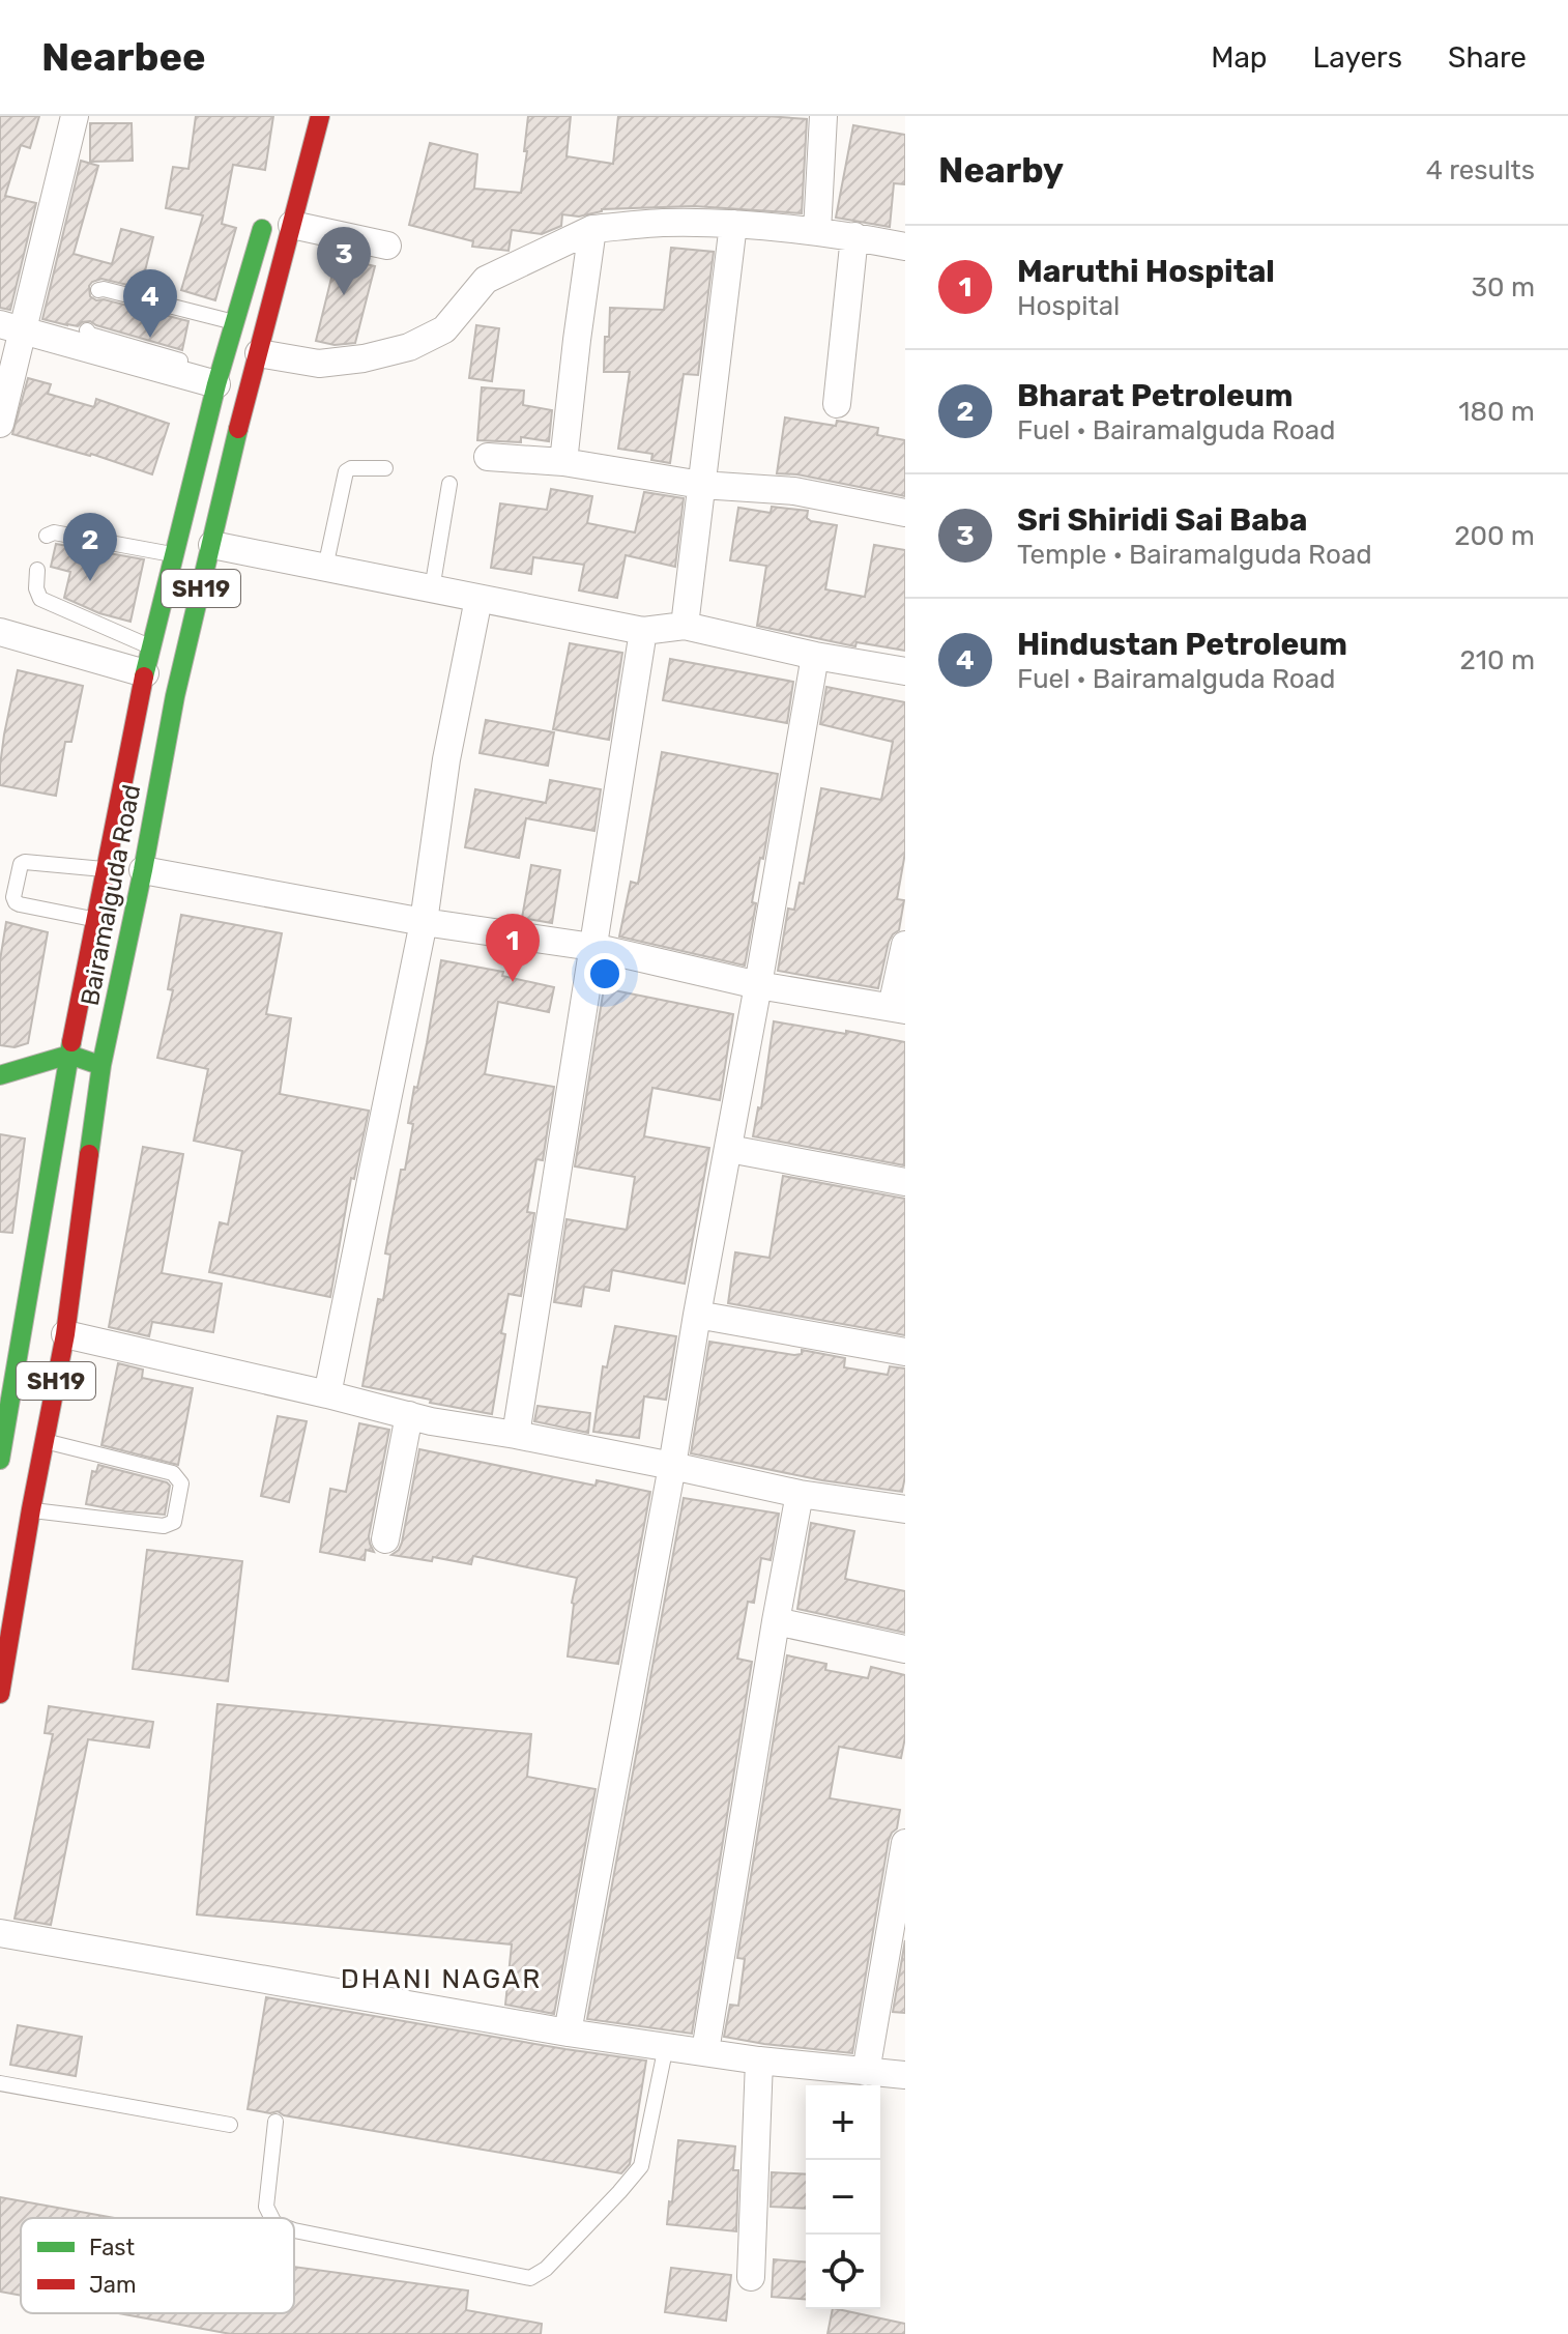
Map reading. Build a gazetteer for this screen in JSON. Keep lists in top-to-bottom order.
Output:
{
  "streets": {
    "main road": ["SH19", "Bairamalguda Road"]
  },
  "districts": ["DHANI NAGAR"],
  "legend": ["Fast", "Jam"],
  "page": {
    "header": "Nearbee",
    "nav": ["Map", "Layers", "Share"],
    "heading": ["Nearby", "4 results"],
    "list": [
      {
        "mark": "1",
        "name": "Maruthi Hospital",
        "note": "Hospital",
        "value": "30 m"
      },
      {
        "mark": "2",
        "name": "Bharat Petroleum",
        "note": "Fuel · Bairamalguda Road",
        "value": "180 m"
      },
      {
        "mark": "3",
        "name": "Sri Shiridi Sai Baba",
        "note": "Temple · Bairamalguda Road",
        "value": "200 m"
      },
      {
        "mark": "4",
        "name": "Hindustan Petroleum",
        "note": "Fuel · Bairamalguda Road",
        "value": "210 m"
      }
    ],
    "pins": [
      "3",
      "4",
      "2",
      "1"
    ],
    "map_buttons": ["+", "−"]
  }
}
